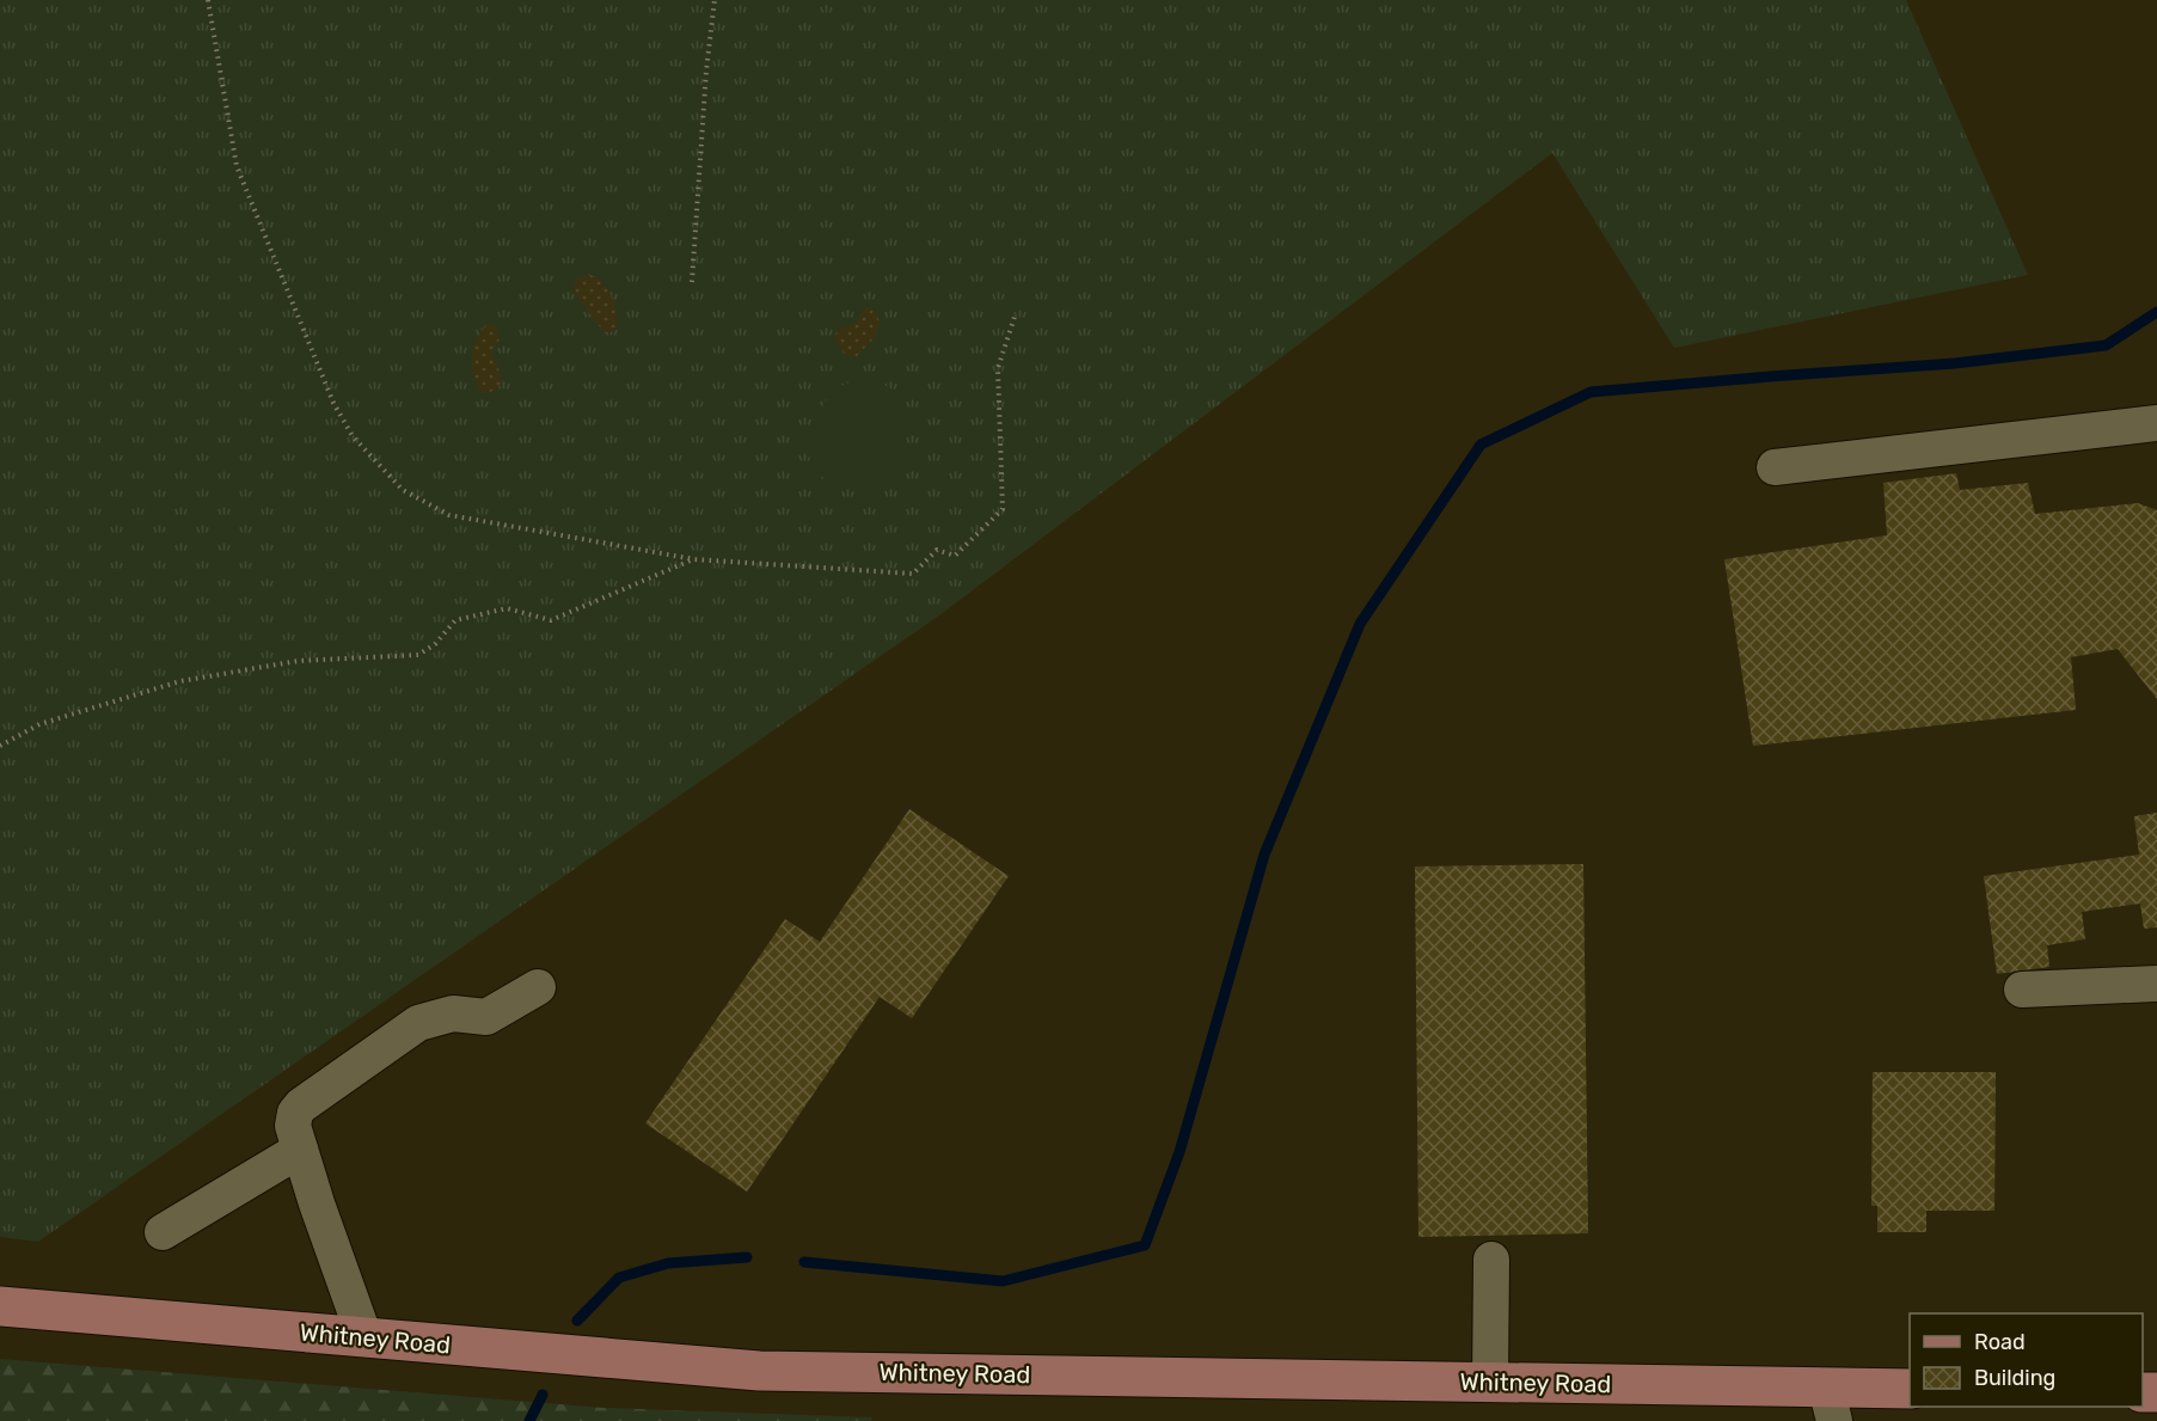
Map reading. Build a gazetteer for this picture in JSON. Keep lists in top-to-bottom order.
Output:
{
  "streets": {
    "main road": ["Whitney Road"]
  },
  "legend": ["Road", "Building"]
}
